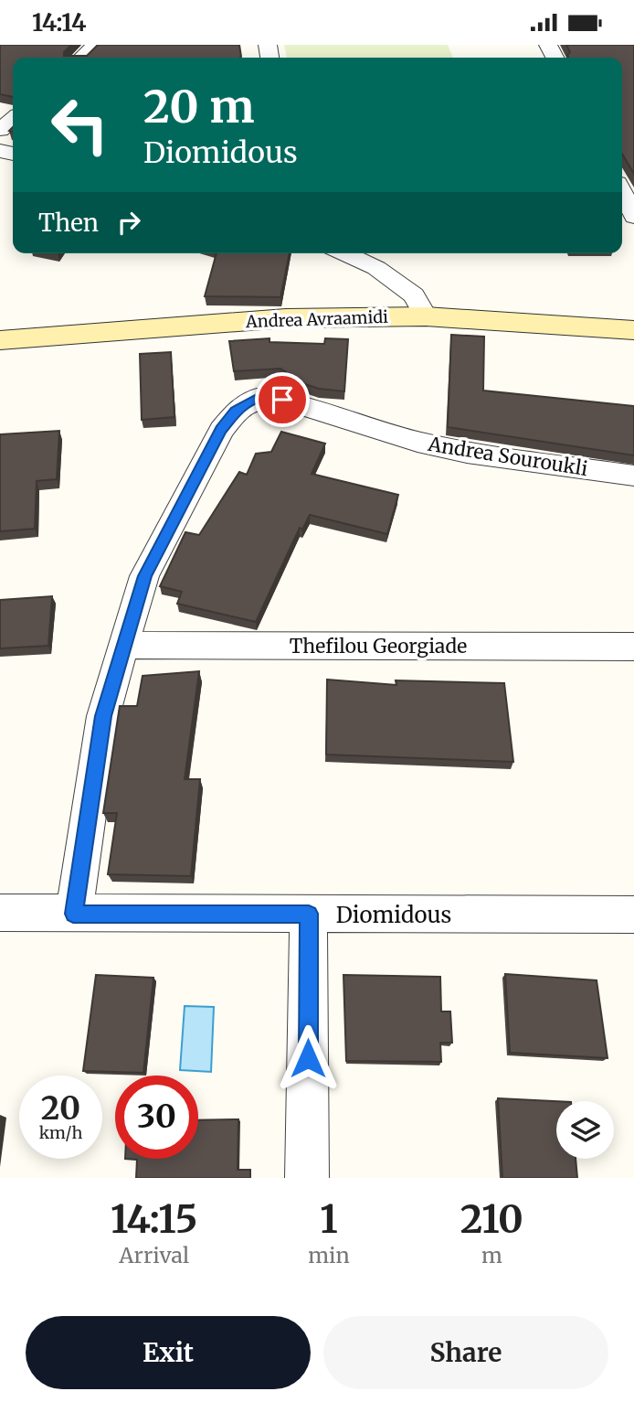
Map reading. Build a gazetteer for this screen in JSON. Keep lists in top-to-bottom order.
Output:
{
  "streets": {
    "street": [
      "Andrea Avraamidi",
      "Andrea Souroukli",
      "Thefilou Georgiade",
      "Diomidous"
    ]
  },
  "crossings": [
    ["Andrea Souroukli", "Thefilou Georgiade"],
    ["Andrea Souroukli", "Diomidous"]
  ],
  "page": {
    "status": "14:14",
    "turn": ["20 m", "Diomidous"],
    "then": "Then",
    "speed": "20 km/h",
    "limit": "30",
    "eta": [
      "14:15",
      "Arrival",
      "1",
      "min",
      "210",
      "m"
    ],
    "buttons": ["Exit", "Share"]
  }
}
